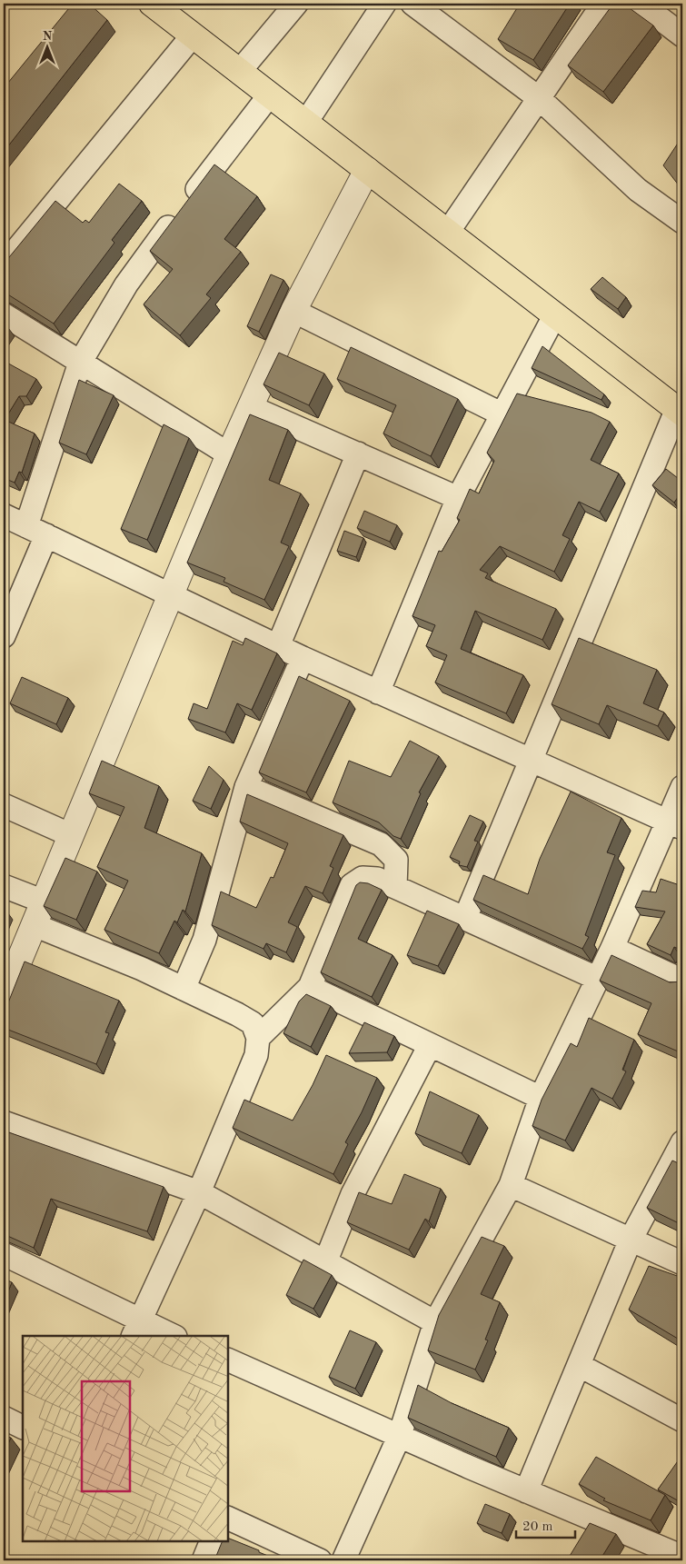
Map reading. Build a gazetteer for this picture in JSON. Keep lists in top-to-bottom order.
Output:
{
  "scale_bar": "20 m",
  "north": "top"
}
